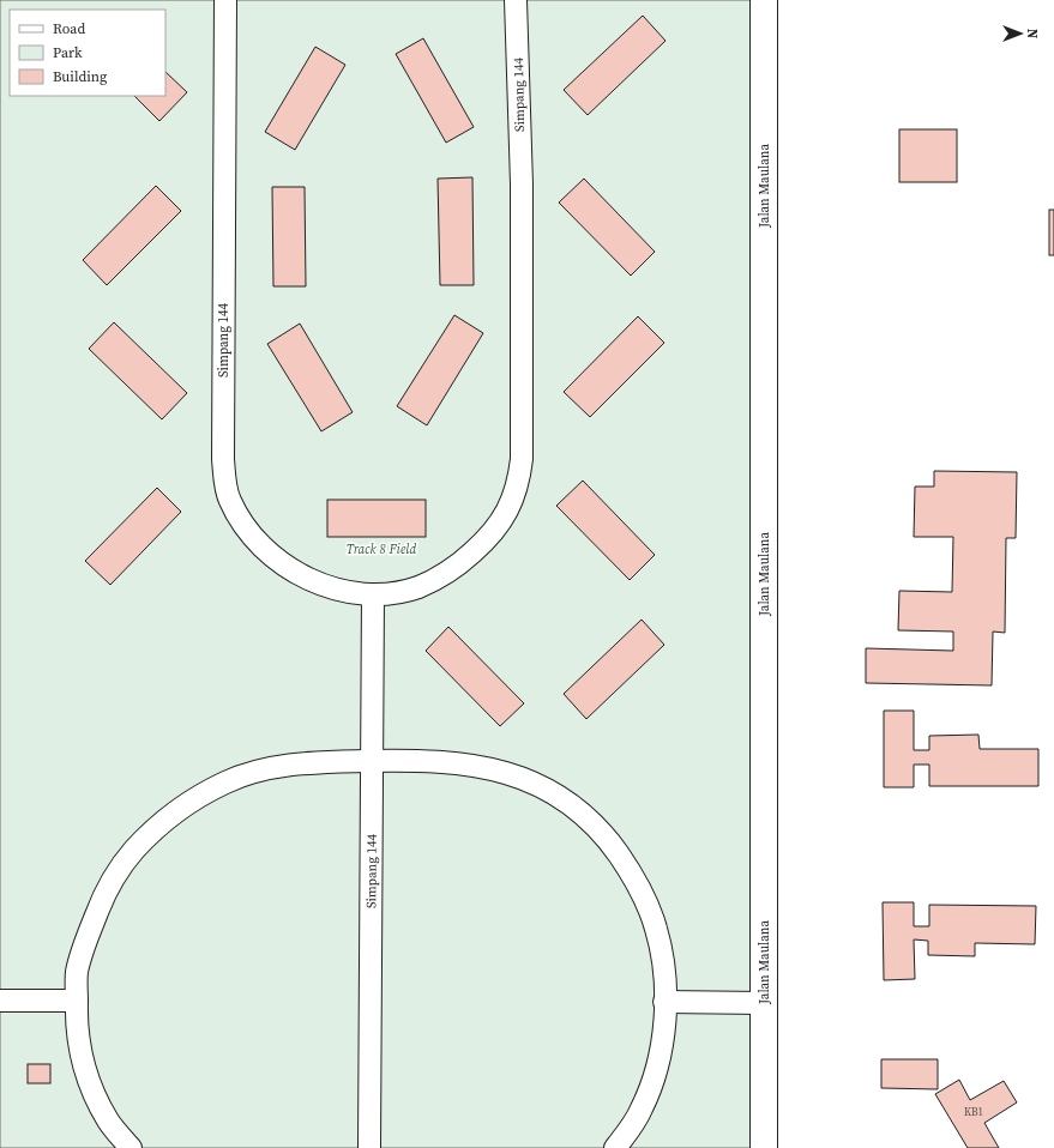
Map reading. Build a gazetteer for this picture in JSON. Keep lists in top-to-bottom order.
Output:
{
  "streets": {
    "main road": ["Jalan Maulana"],
    "street": ["Simpang 144"]
  },
  "parks": ["Track 8 Field"],
  "house_numbers": ["KB1"],
  "legend": ["Road", "Park", "Building"],
  "north": "right"
}
